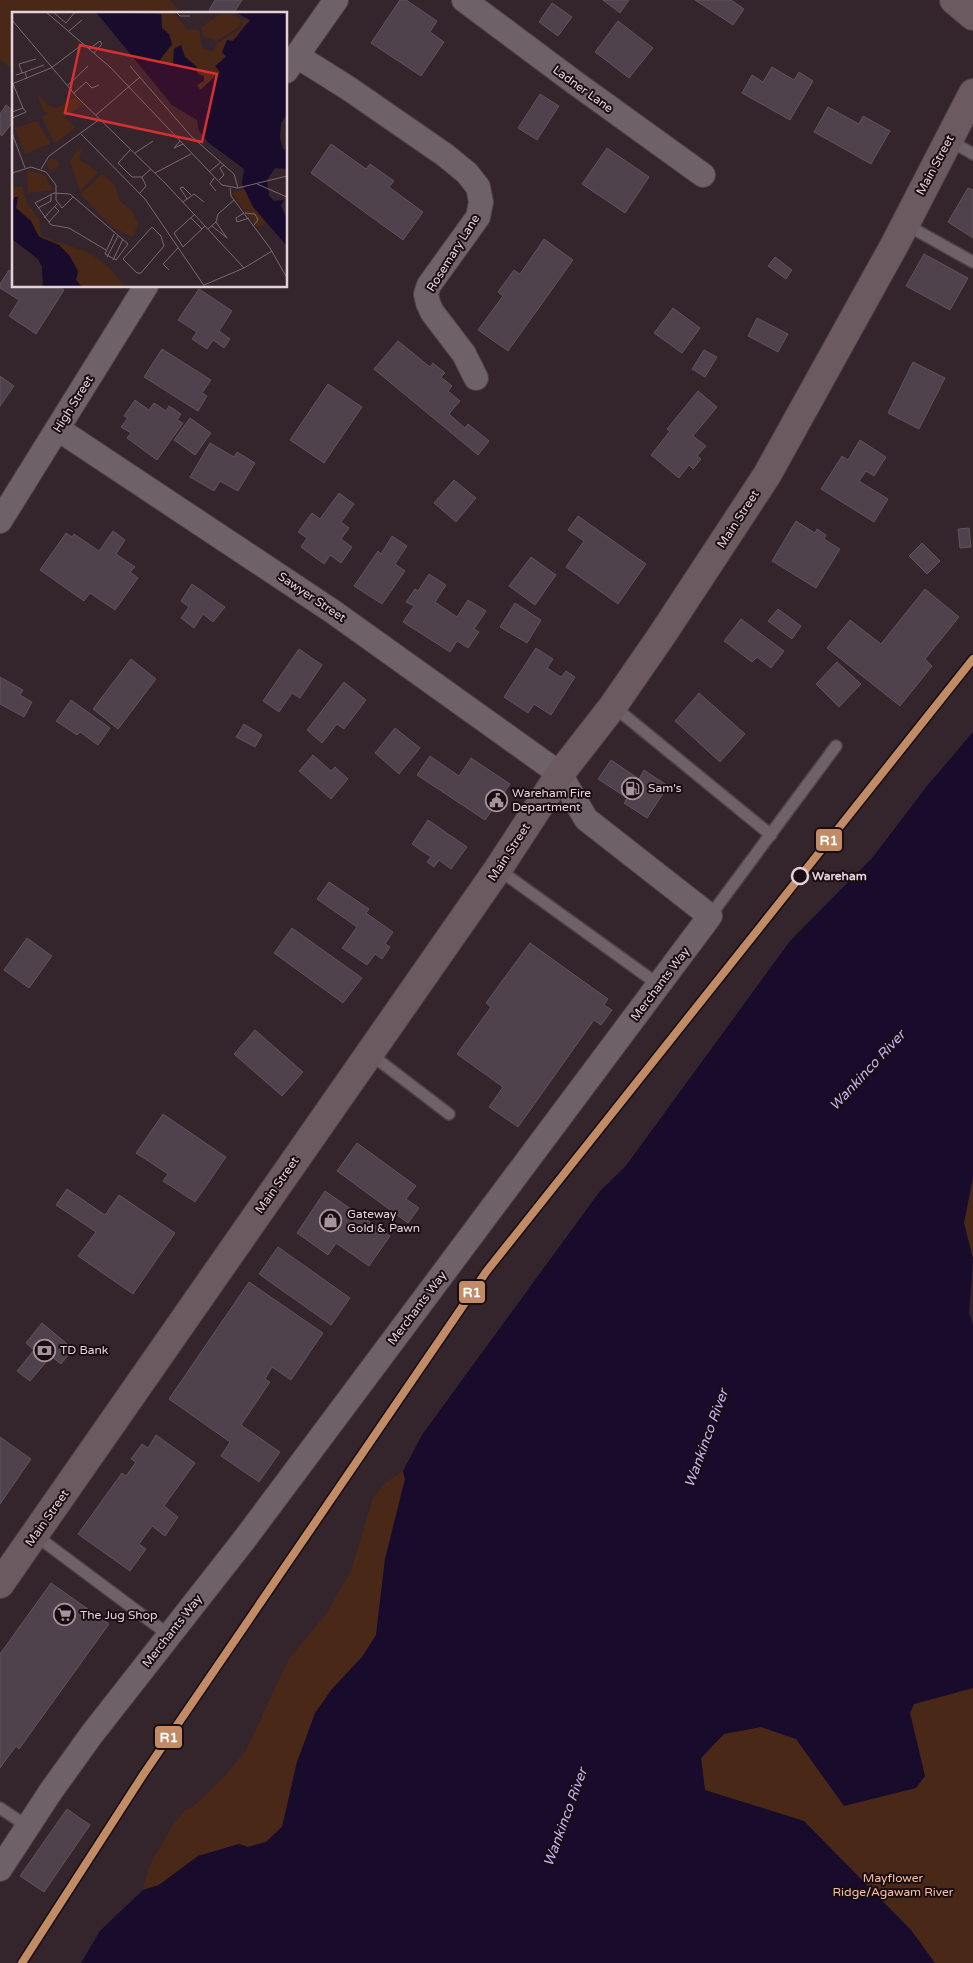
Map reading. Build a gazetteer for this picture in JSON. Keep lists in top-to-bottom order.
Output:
{
  "streets": {
    "main road": ["Main Street"],
    "street": [
      "Ladner Lane",
      "Rosemary Lane",
      "High Street",
      "Sawyer Street",
      "Merchants Way"
    ]
  },
  "crossings": [
    ["Main Street", "Sawyer Street"],
    ["High Street", "Sawyer Street"]
  ],
  "water": ["Wankinco River"],
  "parks": ["Mayflower Ridge/Agawam River"],
  "places": {
    "fuel station": ["Sam's"],
    "public building": ["Wareham Fire Department"],
    "other": ["Wareham"],
    "shop": ["Gateway Gold & Pawn"],
    "bank": ["TD Bank"],
    "supermarket": ["The Jug Shop"]
  },
  "lines": ["transit line R1"]
}
